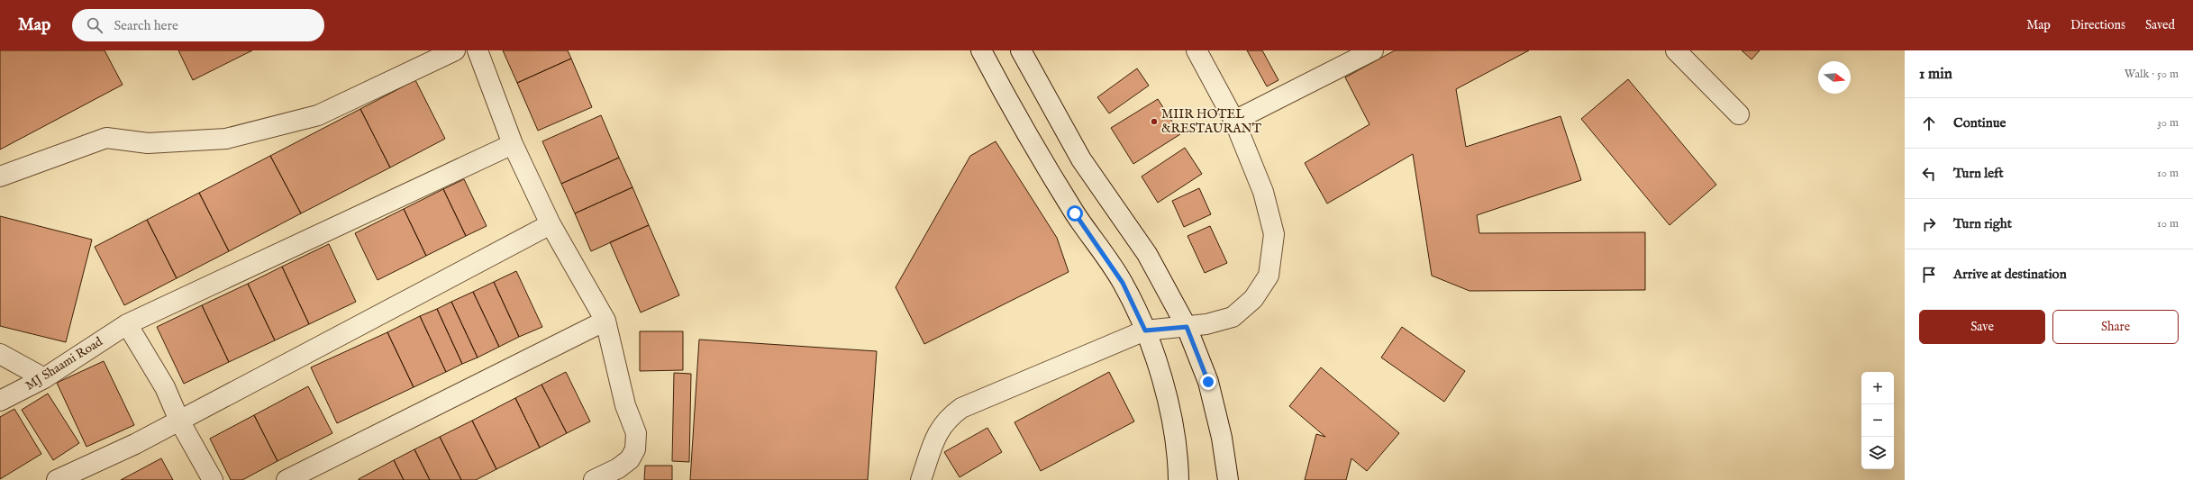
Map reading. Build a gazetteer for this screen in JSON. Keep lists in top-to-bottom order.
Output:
{
  "streets": {
    "street": ["MJ Shaami Road"]
  },
  "places": ["MIIR HOTEL &RESTAURANT"],
  "north": "right",
  "page": {
    "header": "Map",
    "search": "Search here",
    "nav": ["Map", "Directions", "Saved"],
    "heading": ["1 min", "Walk · 50 m"],
    "list": [
      ["Continue", "30 m"],
      ["Turn left", "10 m"],
      ["Turn right", "10 m"],
      "Arrive at destination"
    ],
    "buttons": ["Save", "Share"],
    "map_buttons": ["+", "−"]
  }
}
